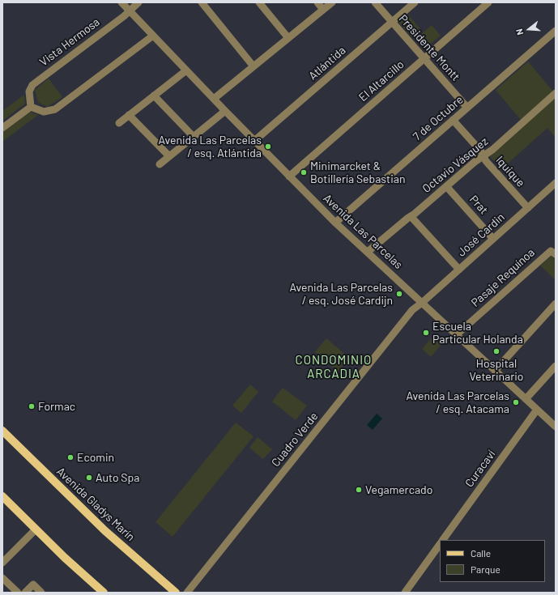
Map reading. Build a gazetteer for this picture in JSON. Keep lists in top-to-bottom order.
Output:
{
  "streets": {
    "main road": ["Avenida Gladys Marín"],
    "street": [
      "Vista Hermosa",
      "Presidente Montt",
      "Atlántida",
      "El Altarcillo",
      "7 de Octubre",
      "Octavio Vásquez",
      "Iquique",
      "Prat",
      "Avenida Las Parcelas",
      "José Cardin",
      "Pasaje Requínoa",
      "Cuadro Verde",
      "Curacaví"
    ]
  },
  "crossings": [
    ["Vista Hermosa", "Avenida Las Parcelas"],
    ["Presidente Montt", "Atlántida"],
    ["Presidente Montt", "El Altarcillo"],
    ["Presidente Montt", "7 de Octubre"],
    ["Atlántida", "Avenida Las Parcelas"],
    ["El Altarcillo", "Avenida Las Parcelas"],
    ["7 de Octubre", "Iquique"],
    ["7 de Octubre", "Avenida Las Parcelas"],
    ["Octavio Vásquez", "Iquique"],
    ["Octavio Vásquez", "Prat"],
    ["Octavio Vásquez", "Avenida Las Parcelas"],
    ["Iquique", "José Cardin"],
    ["Prat", "José Cardin"],
    ["Avenida Las Parcelas", "José Cardin"],
    ["Avenida Las Parcelas", "Pasaje Requínoa"],
    ["Avenida Las Parcelas", "Cuadro Verde"],
    ["Avenida Las Parcelas", "Curacaví"],
    ["José Cardin", "Cuadro Verde"]
  ],
  "districts": ["CONDOMINIO ARCADIA"],
  "places": [
    "Avenida Las Parcelas / esq. Atlántida",
    "Minimarcket & Botillería Sebastian",
    "Avenida Las Parcelas / esq. José Cardijn",
    "Escuela Particular Holanda",
    "Hospital Veterinario",
    "Avenida Las Parcelas / esq. Atacama",
    "Formac",
    "Ecomin",
    "Auto Spa",
    "Vegamercado"
  ],
  "legend": ["Calle", "Parque"],
  "north": "left"
}
